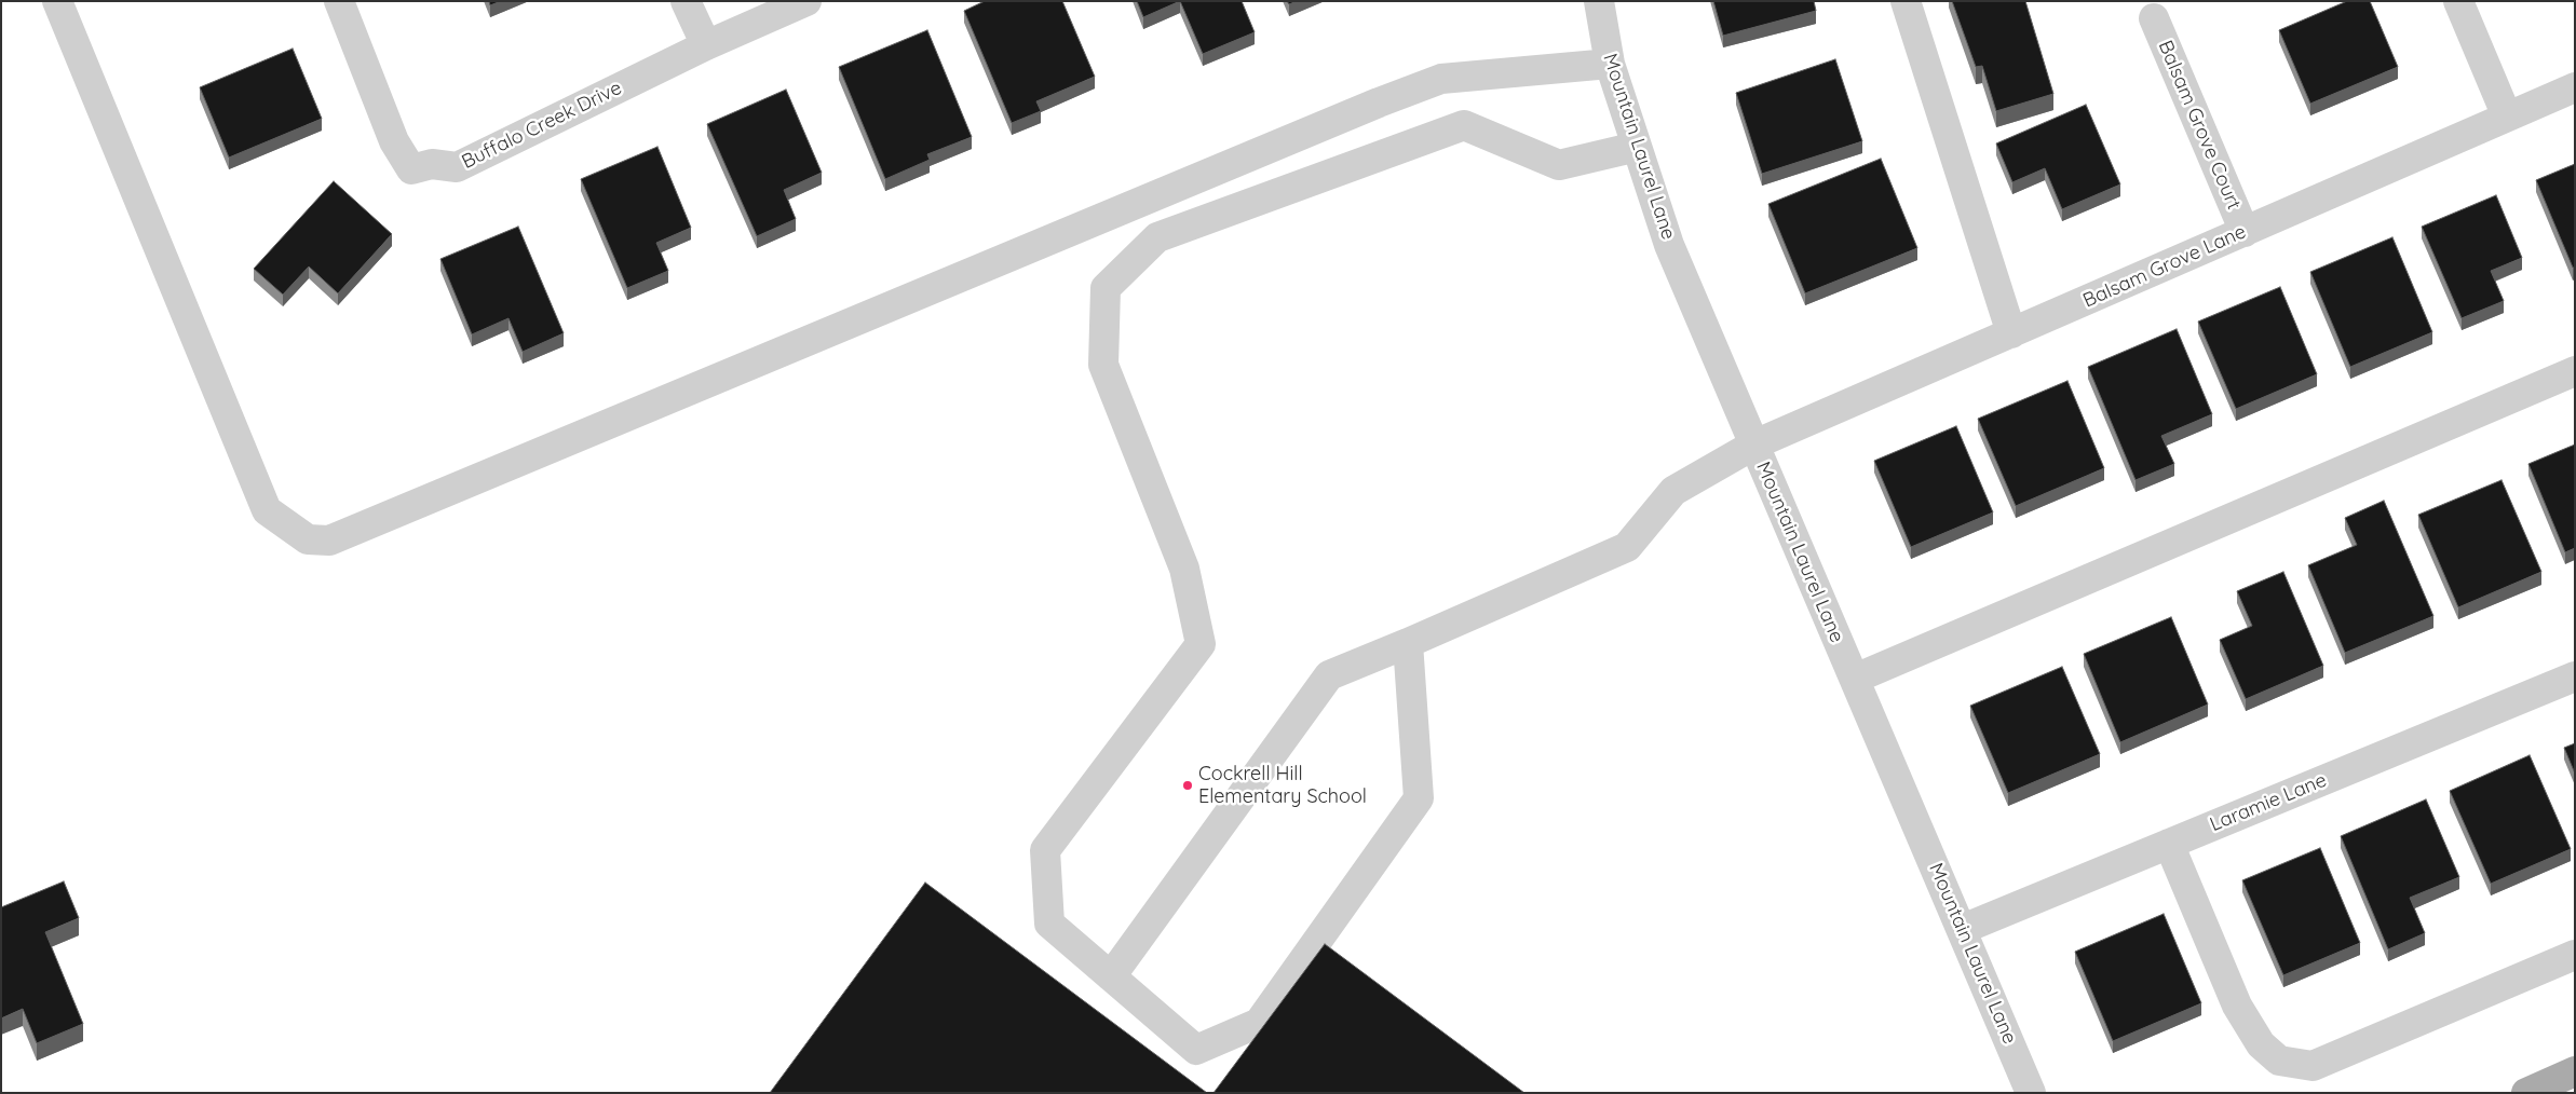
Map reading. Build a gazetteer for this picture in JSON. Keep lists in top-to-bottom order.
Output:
{
  "streets": {
    "street": [
      "Buffalo Creek Drive",
      "Balsam Grove Court",
      "Mountain Laurel Lane",
      "Balsam Grove Lane",
      "Laramie Lane"
    ]
  },
  "crossings": [
    ["Balsam Grove Court", "Balsam Grove Lane"],
    ["Mountain Laurel Lane", "Balsam Grove Lane"],
    ["Mountain Laurel Lane", "Laramie Lane"]
  ],
  "places": ["Cockrell Hill Elementary School"]
}
